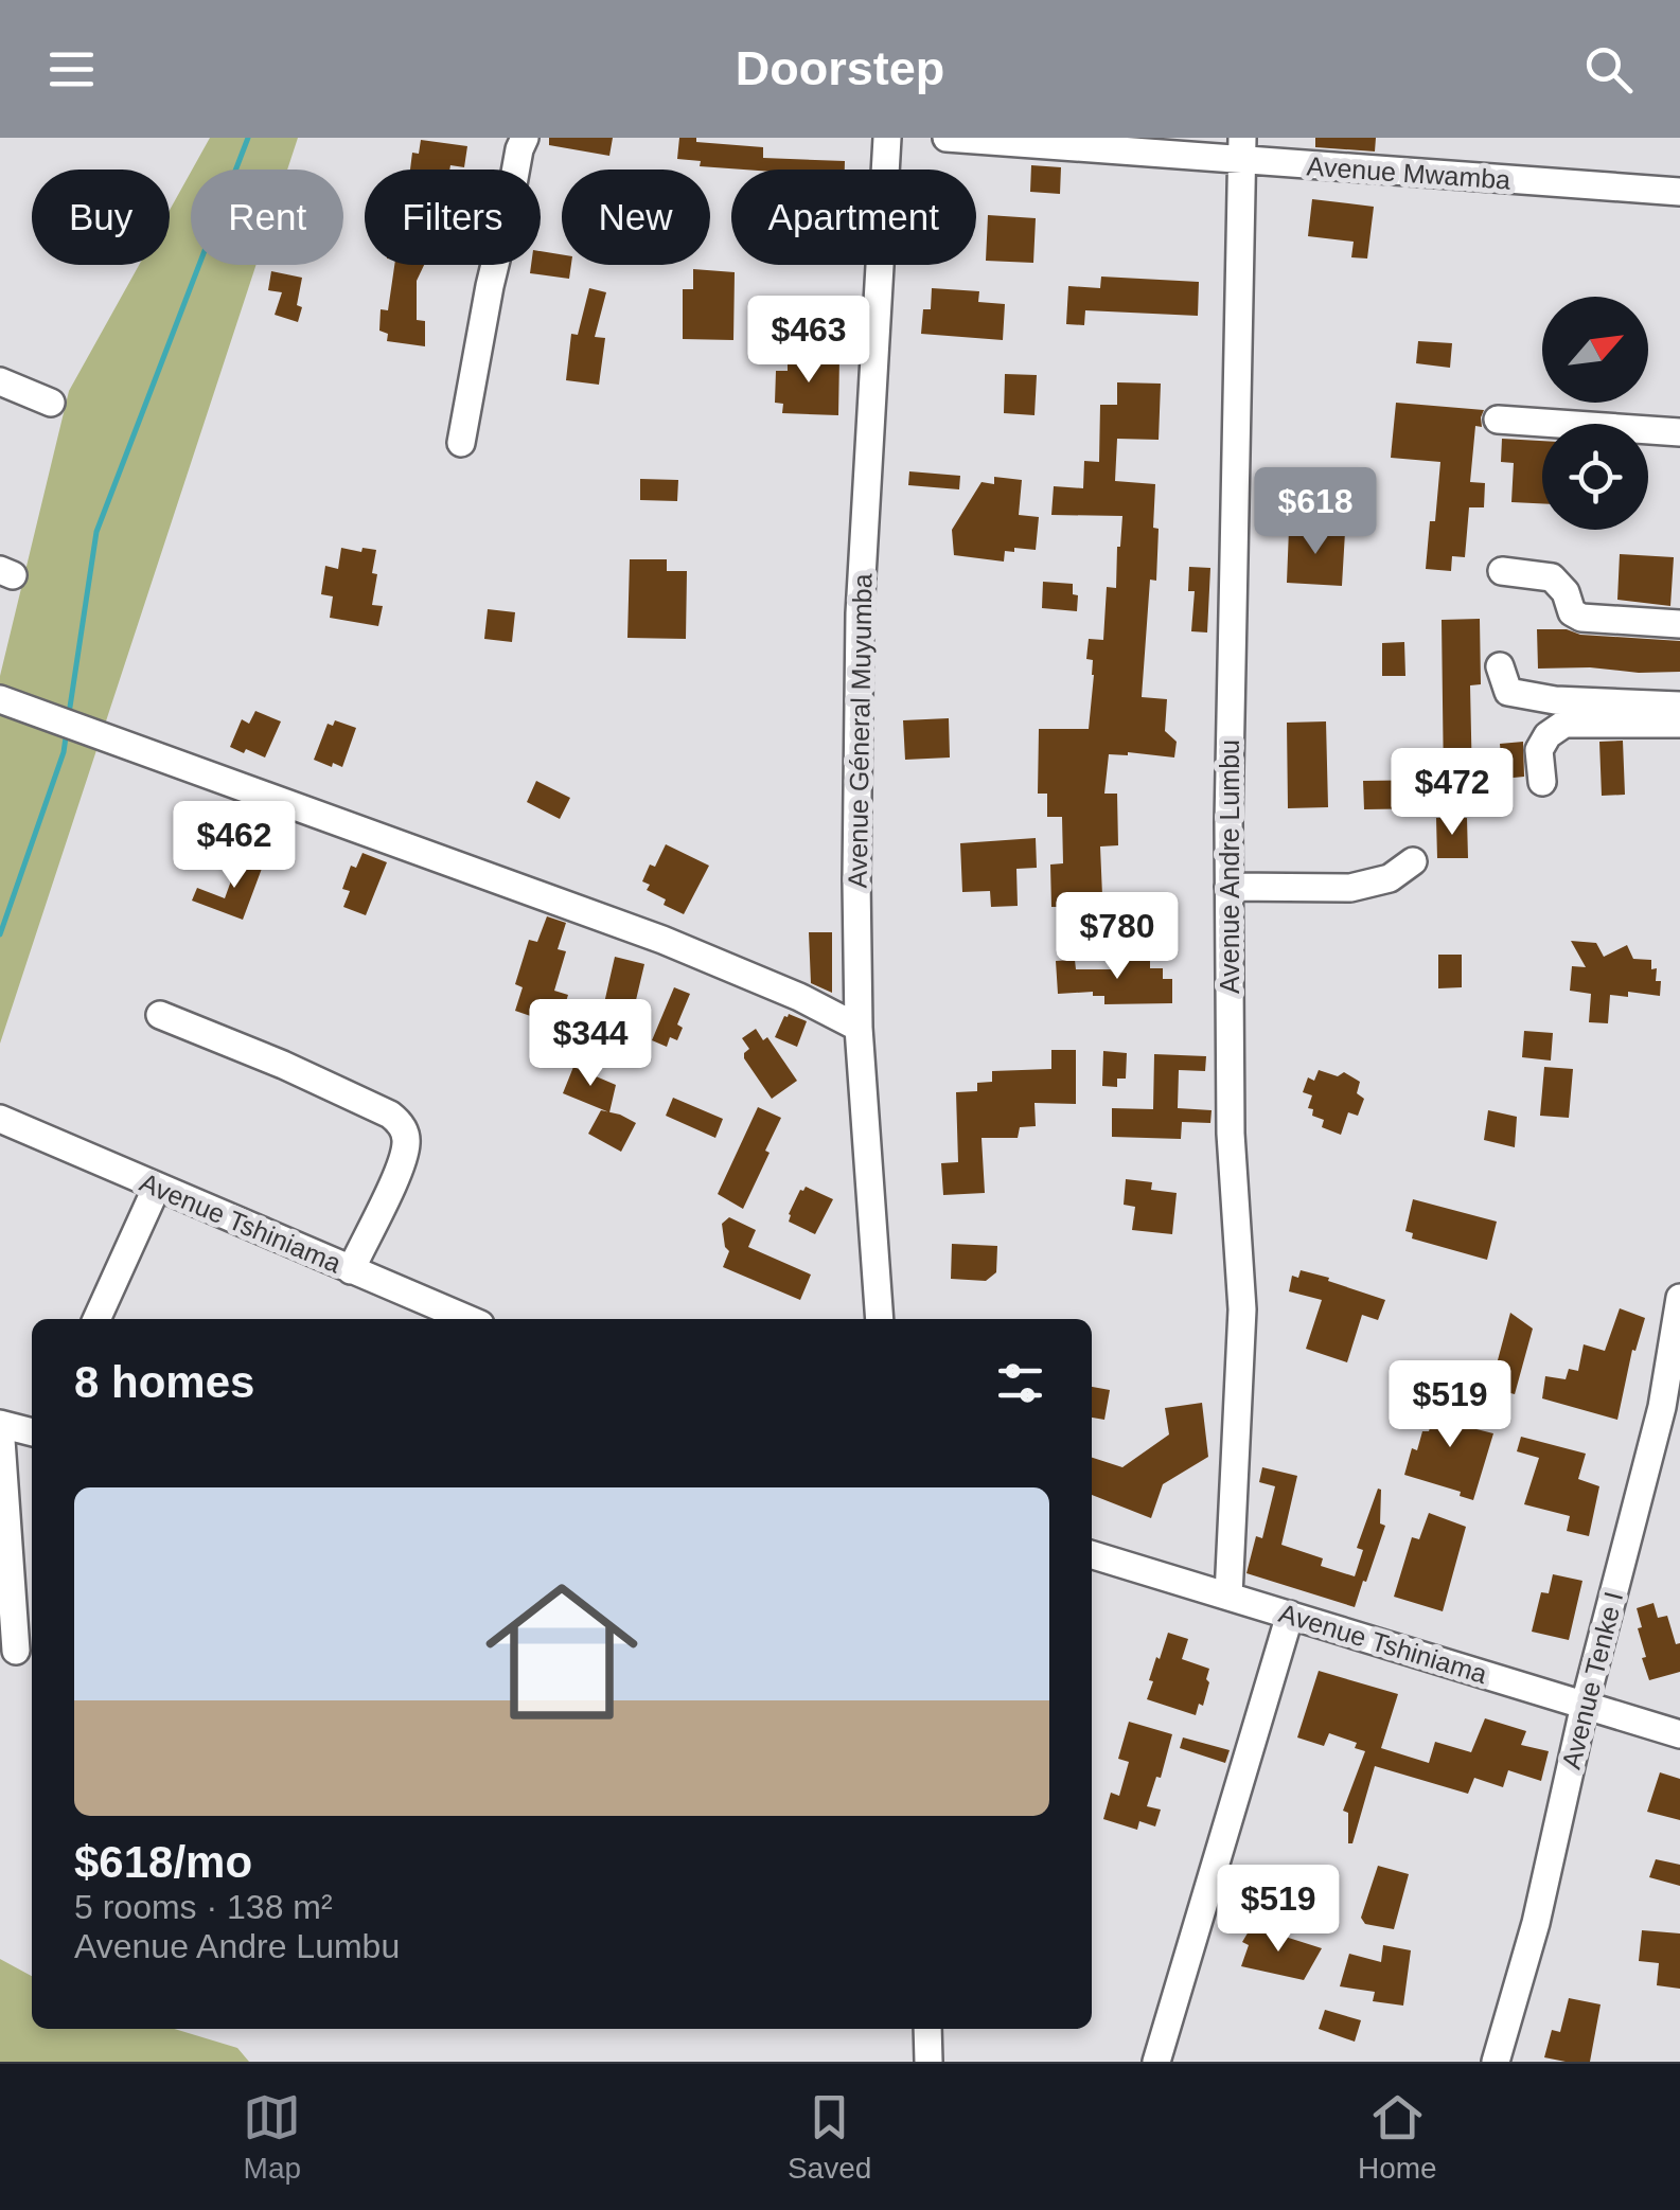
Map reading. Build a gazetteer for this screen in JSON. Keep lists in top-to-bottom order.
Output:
{
  "streets": {
    "street": [
      "Avenue Mwamba",
      "Avenue Géneral Muyumba",
      "Avenue Andre Lumbu",
      "Avenue Tshiniama",
      "Avenue Tenke I"
    ]
  },
  "crossings": [
    ["Avenue Mwamba", "Avenue Andre Lumbu"],
    ["Avenue Andre Lumbu", "Avenue Tshiniama"],
    ["Avenue Tshiniama", "Avenue Tenke I"]
  ],
  "north": "top right",
  "page": {
    "header": "Doorstep",
    "chip": [
      "Buy",
      "Rent",
      "Filters",
      "New",
      "Apartment"
    ],
    "price": [
      "$463",
      "$618",
      "$472",
      "$462",
      "$780",
      "$344",
      "$519",
      "$519"
    ],
    "heading": "8 homes",
    "list": [
      {
        "name": "$618/mo",
        "note": "5 rooms · 138 m² · Avenue Andre Lumbu"
      }
    ],
    "tabs": ["Map", "Saved", "Home"]
  }
}
